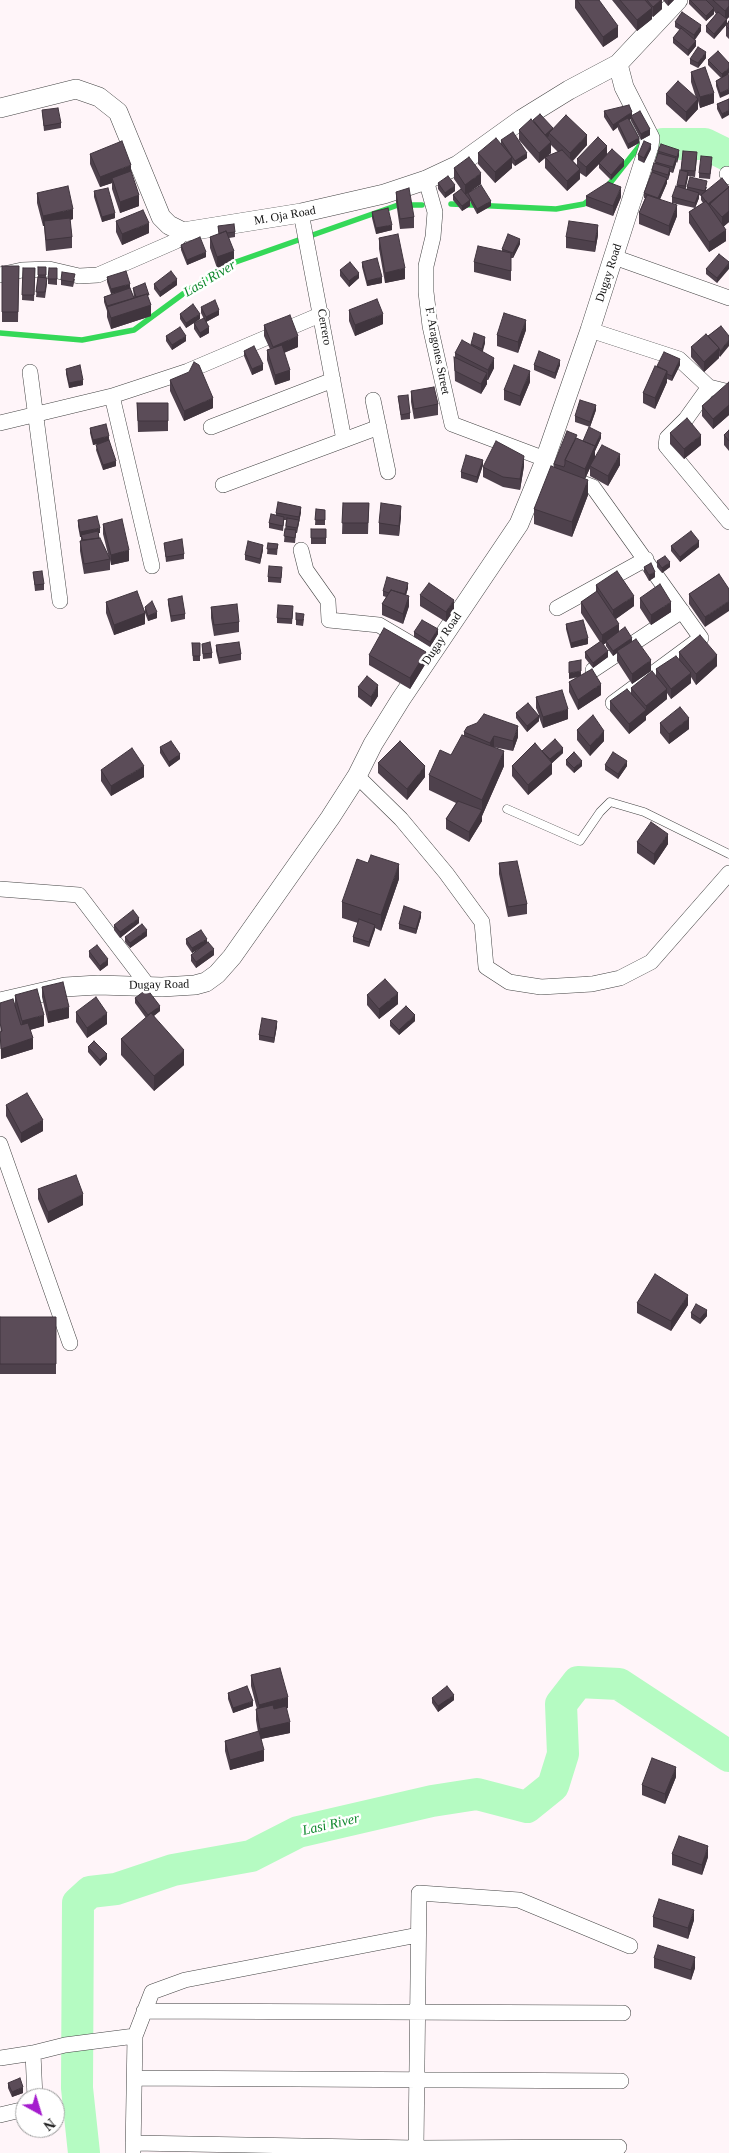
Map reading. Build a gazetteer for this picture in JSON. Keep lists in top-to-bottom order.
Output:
{
  "streets": {
    "street": [
      "M. Oja Road",
      "Dugay Road",
      "Cerrero",
      "F. Aragones Street"
    ]
  },
  "crossings": [
    ["M. Oja Road", "Dugay Road"],
    ["M. Oja Road", "Cerrero"],
    ["M. Oja Road", "F. Aragones Street"],
    ["Dugay Road", "F. Aragones Street"]
  ],
  "water": ["Lasi River"],
  "north": "bottom right"
}
